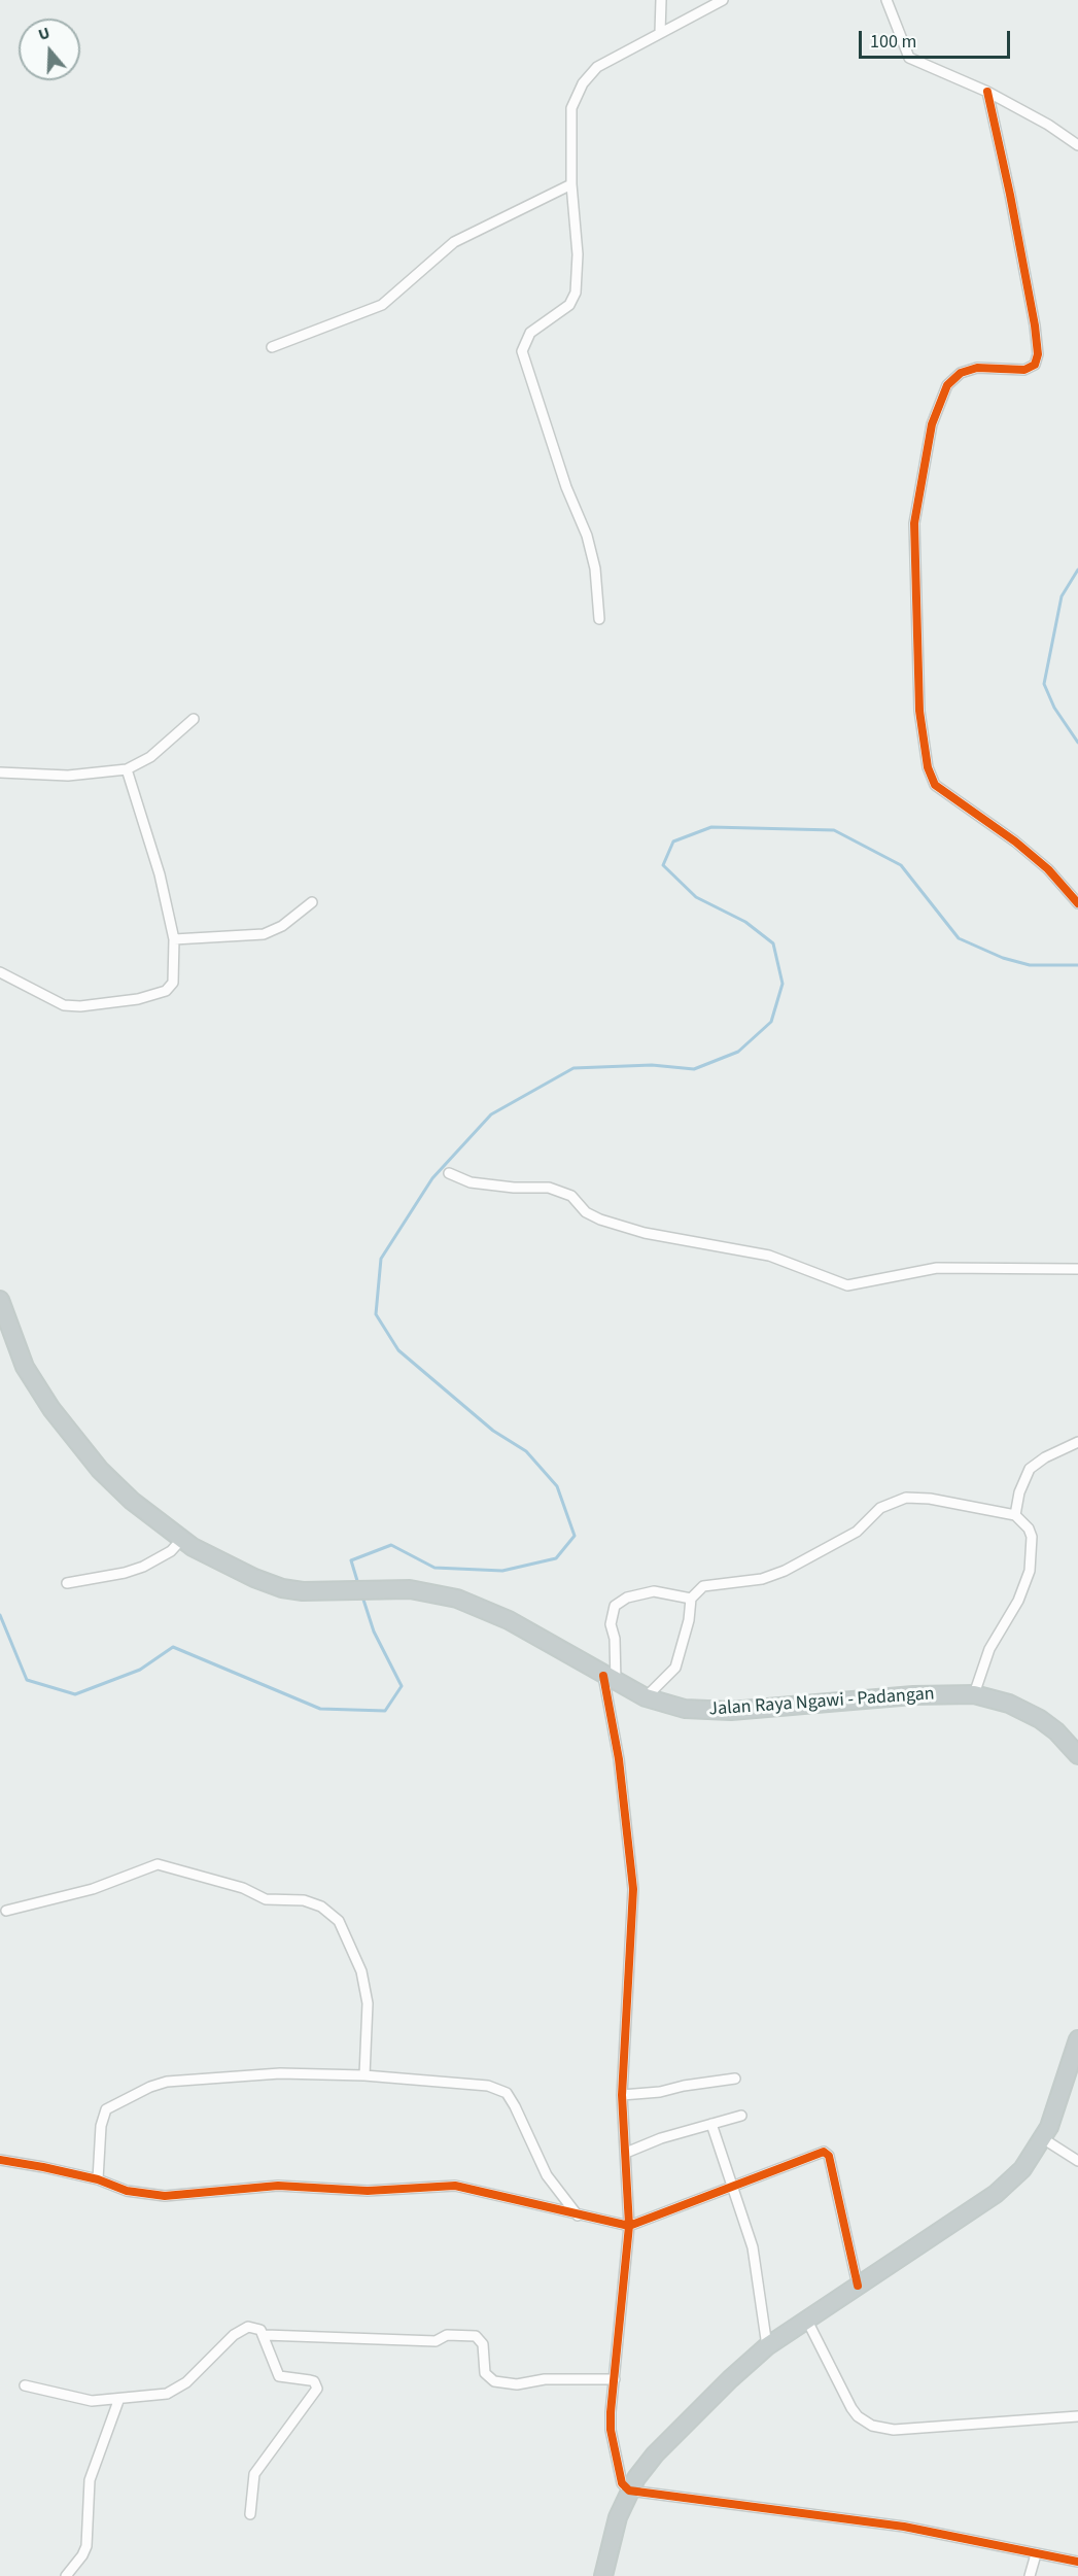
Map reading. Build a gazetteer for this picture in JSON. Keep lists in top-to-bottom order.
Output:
{
  "streets": {
    "highway": ["Jalan Raya Ngawi - Padangan"]
  },
  "scale_bar": "100 m",
  "north": "top"
}
